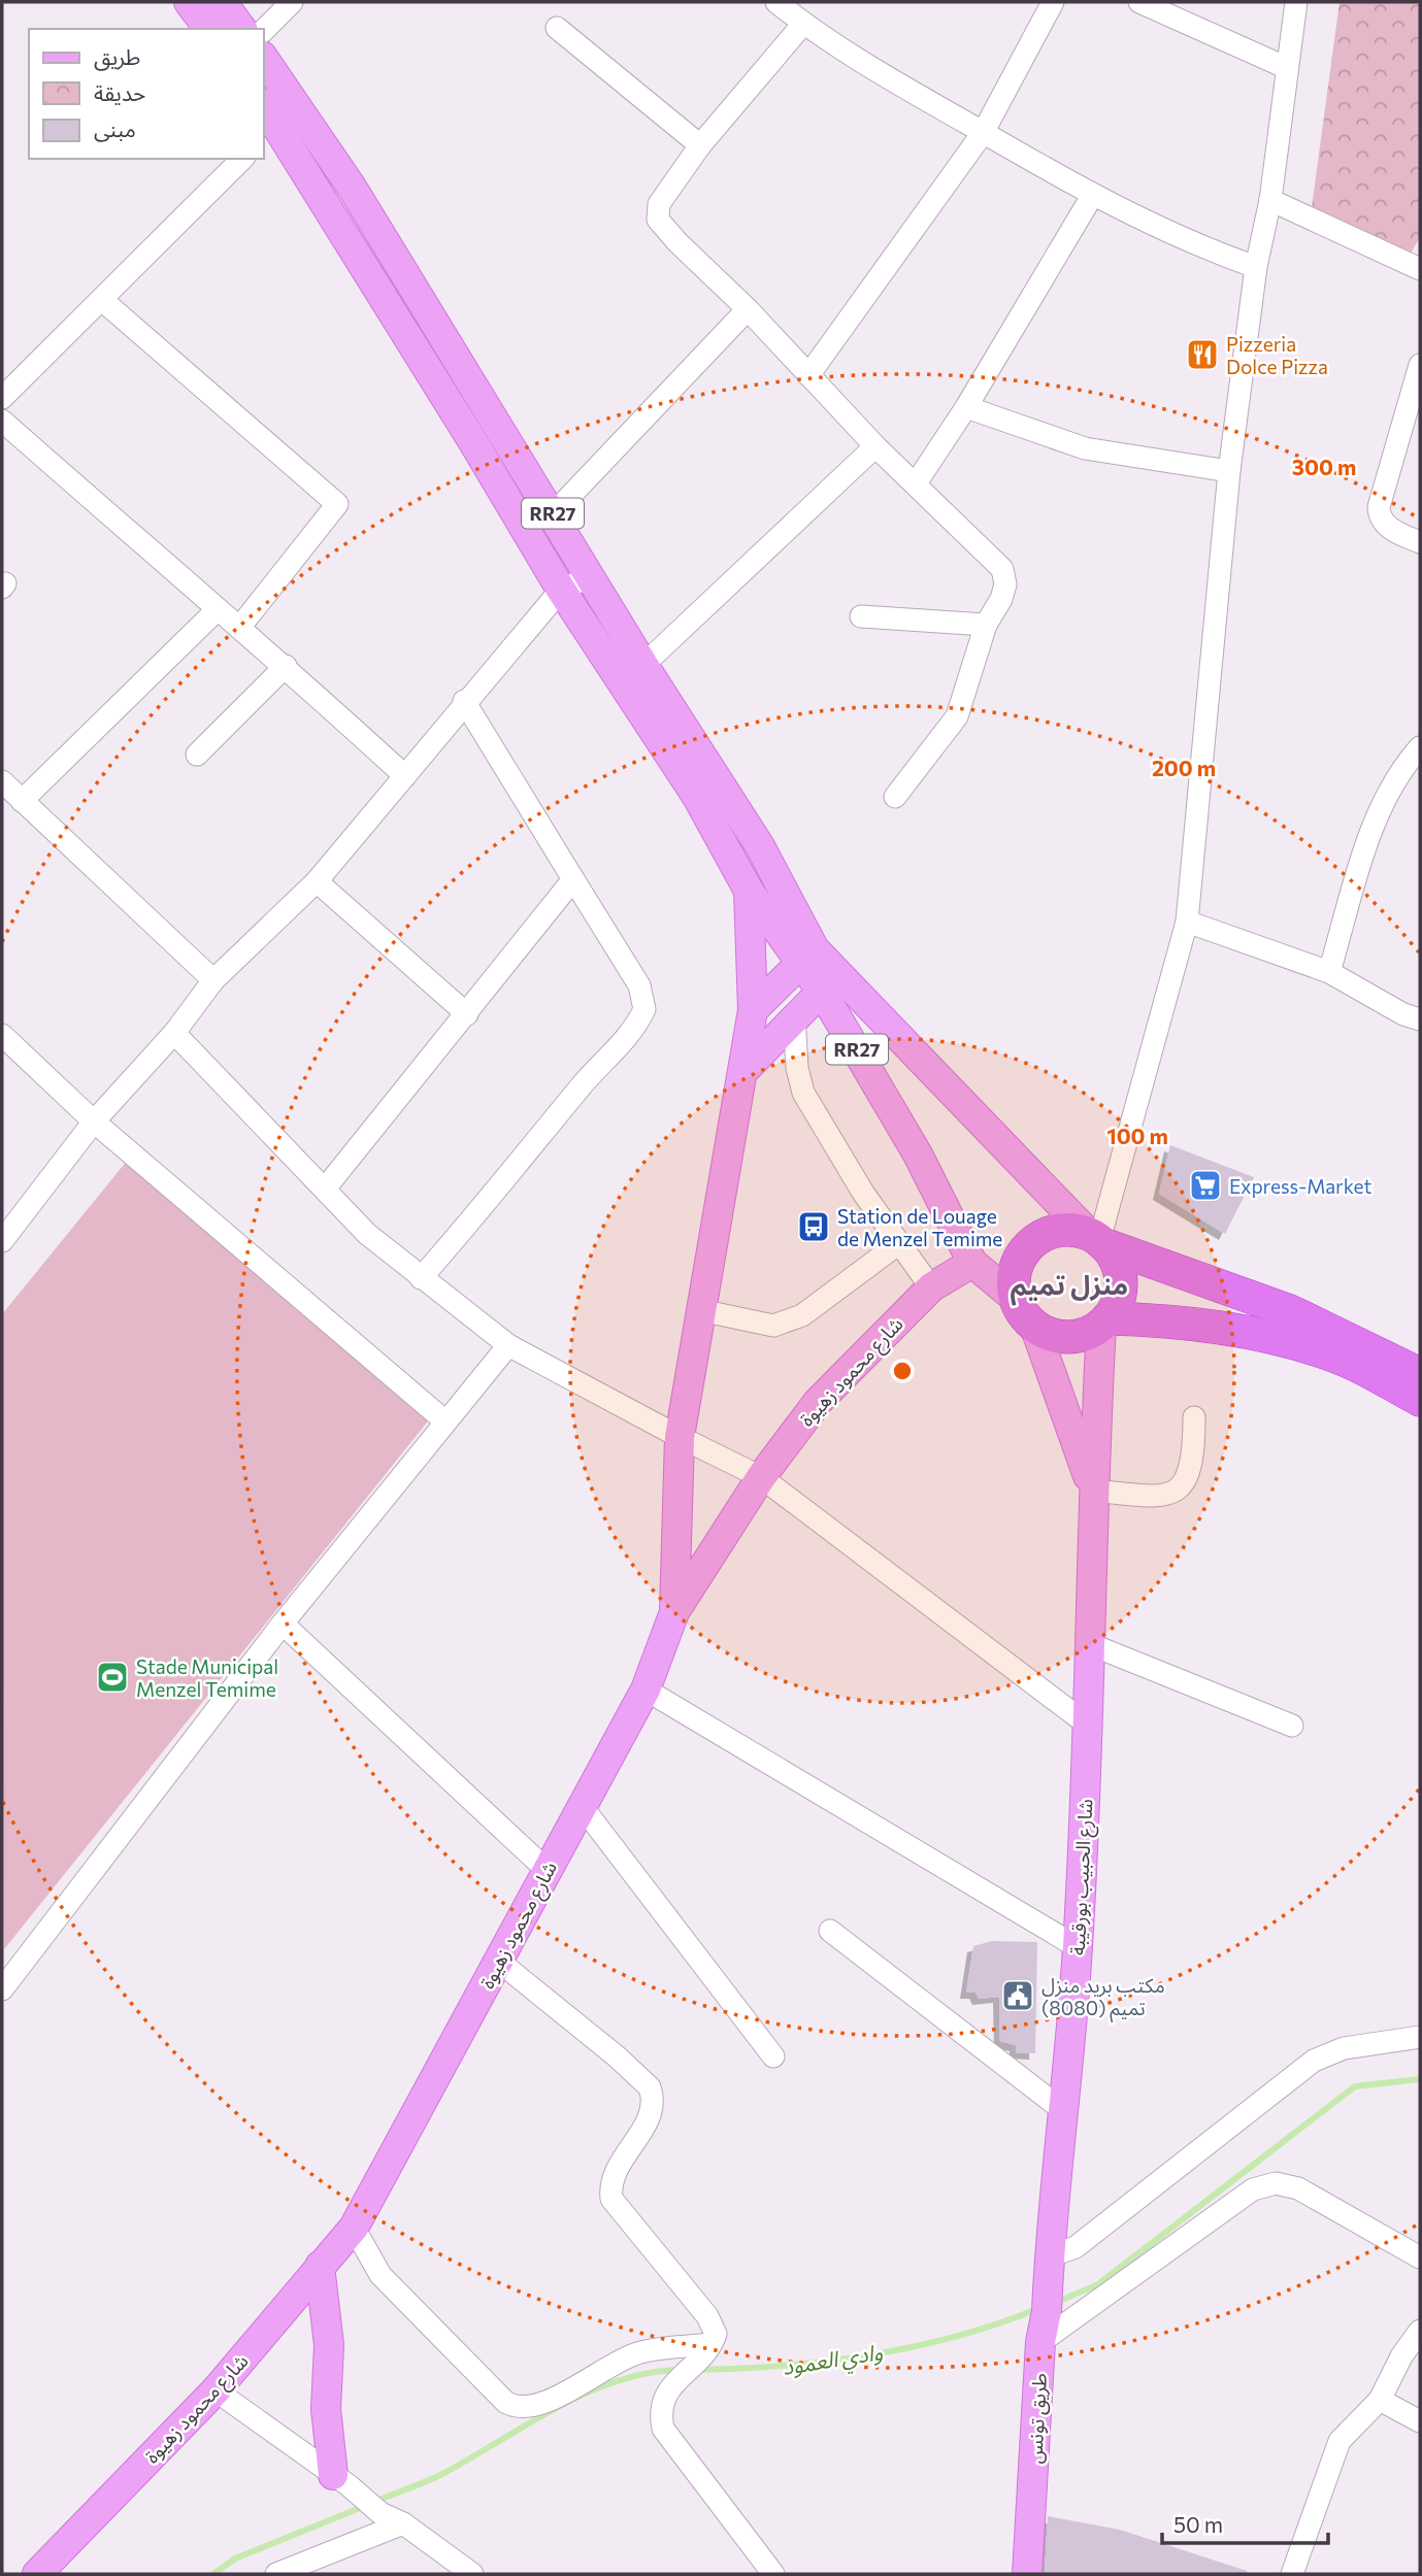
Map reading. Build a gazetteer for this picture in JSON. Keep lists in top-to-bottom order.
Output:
{
  "streets": {
    "highway": ["RR27"],
    "main road": ["شارع محمود زهيوة", "شارع الحبيب بورقيبة", "طريق تونس"]
  },
  "crossings": [
    ["RR27", "شارع محمود زهيوة"],
    ["RR27", "شارع الحبيب بورقيبة"],
    ["شارع الحبيب بورقيبة", "طريق تونس"]
  ],
  "districts": ["منزل تميم"],
  "water": ["وادي العمود"],
  "places": {
    "restaurant": ["Pizzeria Dolce Pizza"],
    "supermarket": ["Express-Market"],
    "bus stop": ["Station de Louage de Menzel Temime"],
    "sports": ["Stade Municipal Menzel Temime"],
    "public building": ["مكتب بريد منزل تميم (8080)"]
  },
  "legend": ["طريق", "حديقة", "مبنى"],
  "scale_bar": "50 m",
  "rings": ["300 m", "200 m", "100 m"]
}
